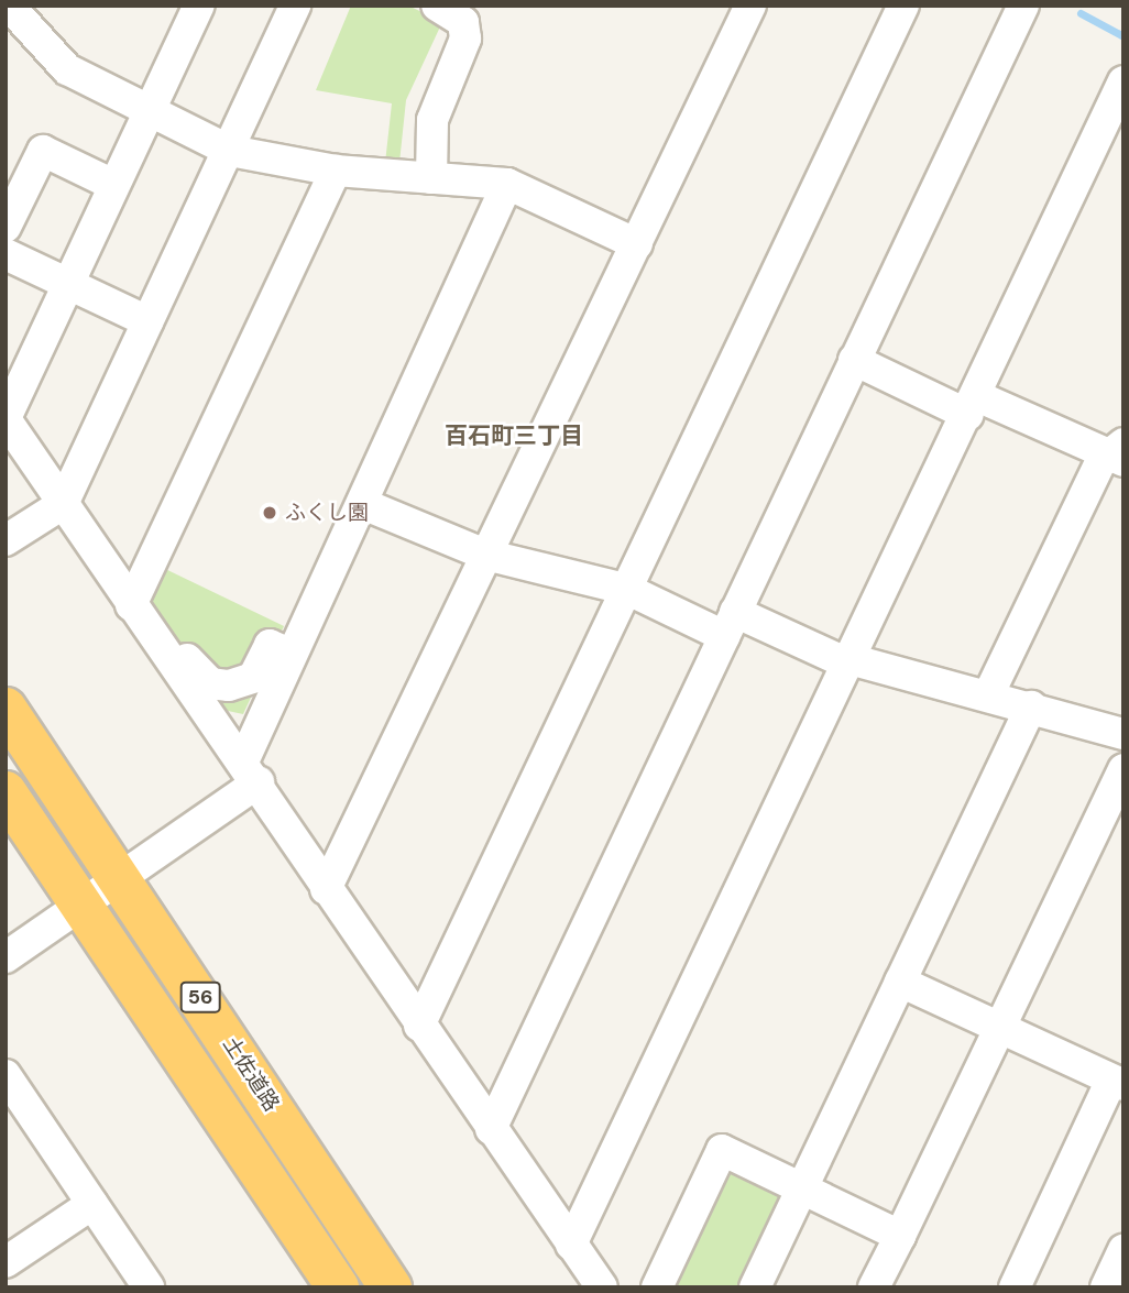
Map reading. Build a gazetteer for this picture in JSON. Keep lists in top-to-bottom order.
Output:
{
  "streets": {
    "highway": ["56", "土佐道路"]
  },
  "districts": ["百石町三丁目"],
  "places": ["ふくし園"]
}
